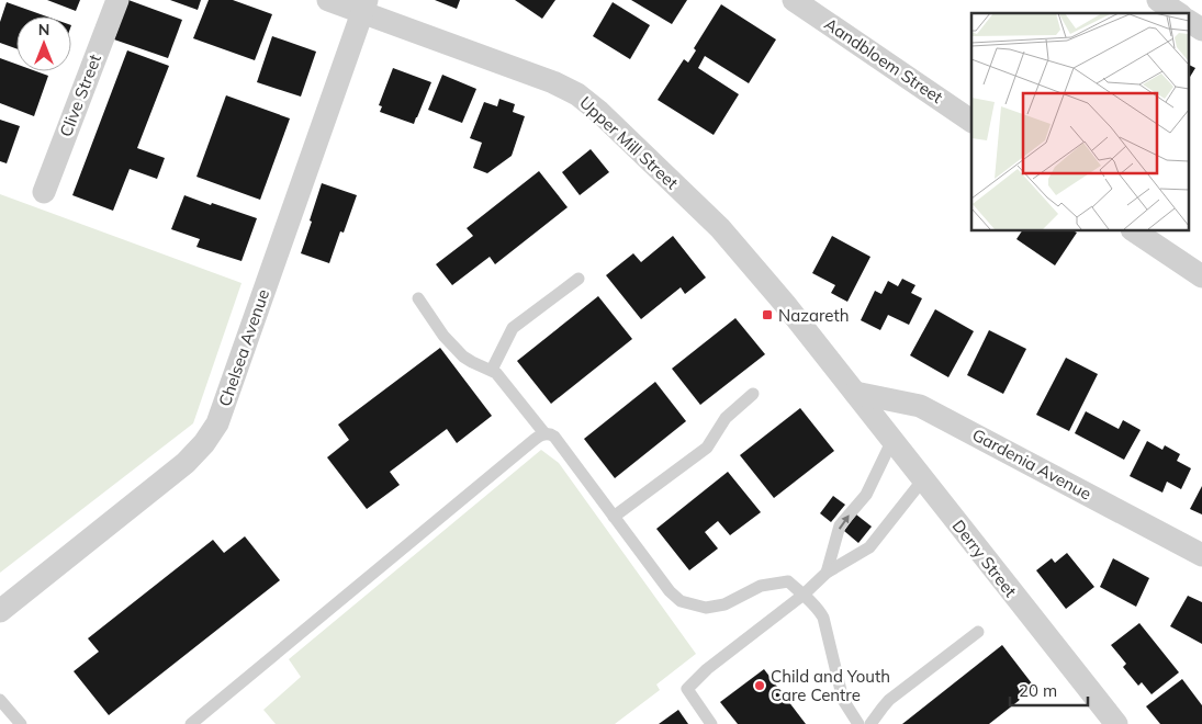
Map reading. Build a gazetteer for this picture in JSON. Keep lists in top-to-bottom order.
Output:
{
  "streets": {
    "street": [
      "Aandbloem Street",
      "Clive Street",
      "Upper Mill Street",
      "Chelsea Avenue",
      "Gardenia Avenue",
      "Derry Street"
    ]
  },
  "crossings": [
    ["Upper Mill Street", "Chelsea Avenue"],
    ["Upper Mill Street", "Gardenia Avenue"],
    ["Upper Mill Street", "Derry Street"],
    ["Gardenia Avenue", "Derry Street"]
  ],
  "places": {
    "transit": ["Nazareth"],
    "other": ["Child and Youth Care Centre"]
  },
  "scale_bar": "20 m",
  "north": "top"
}
